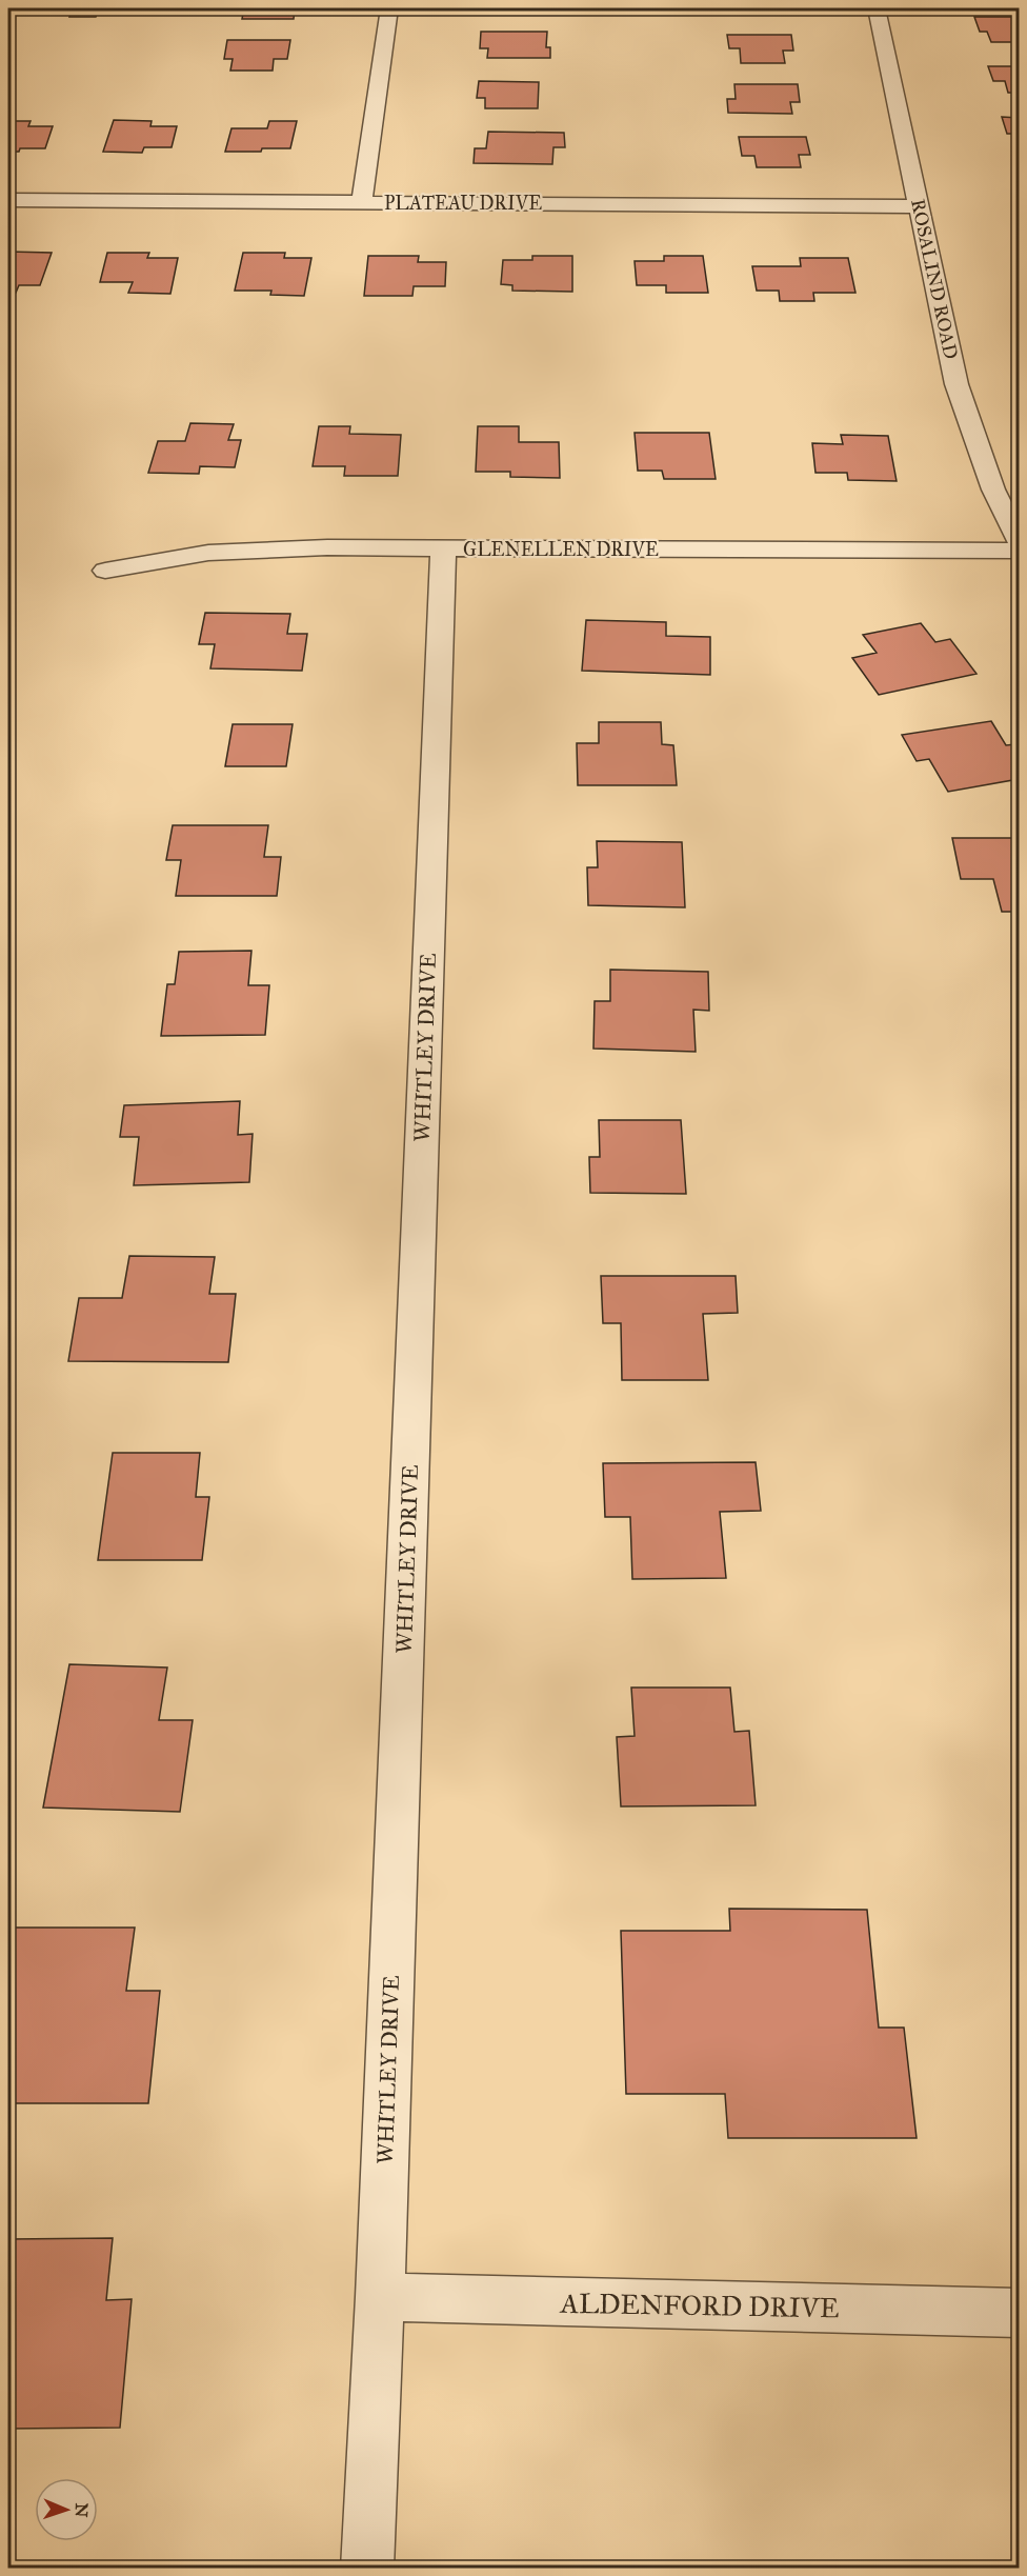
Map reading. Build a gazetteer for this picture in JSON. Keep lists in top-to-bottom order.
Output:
{
  "streets": {
    "street": [
      "PLATEAU DRIVE",
      "ROSALIND ROAD",
      "GLENELLEN DRIVE",
      "WHITLEY DRIVE",
      "ALDENFORD DRIVE"
    ]
  },
  "crossings": [
    ["PLATEAU DRIVE", "ROSALIND ROAD"],
    ["GLENELLEN DRIVE", "WHITLEY DRIVE"],
    ["WHITLEY DRIVE", "ALDENFORD DRIVE"]
  ],
  "north": "right"
}
